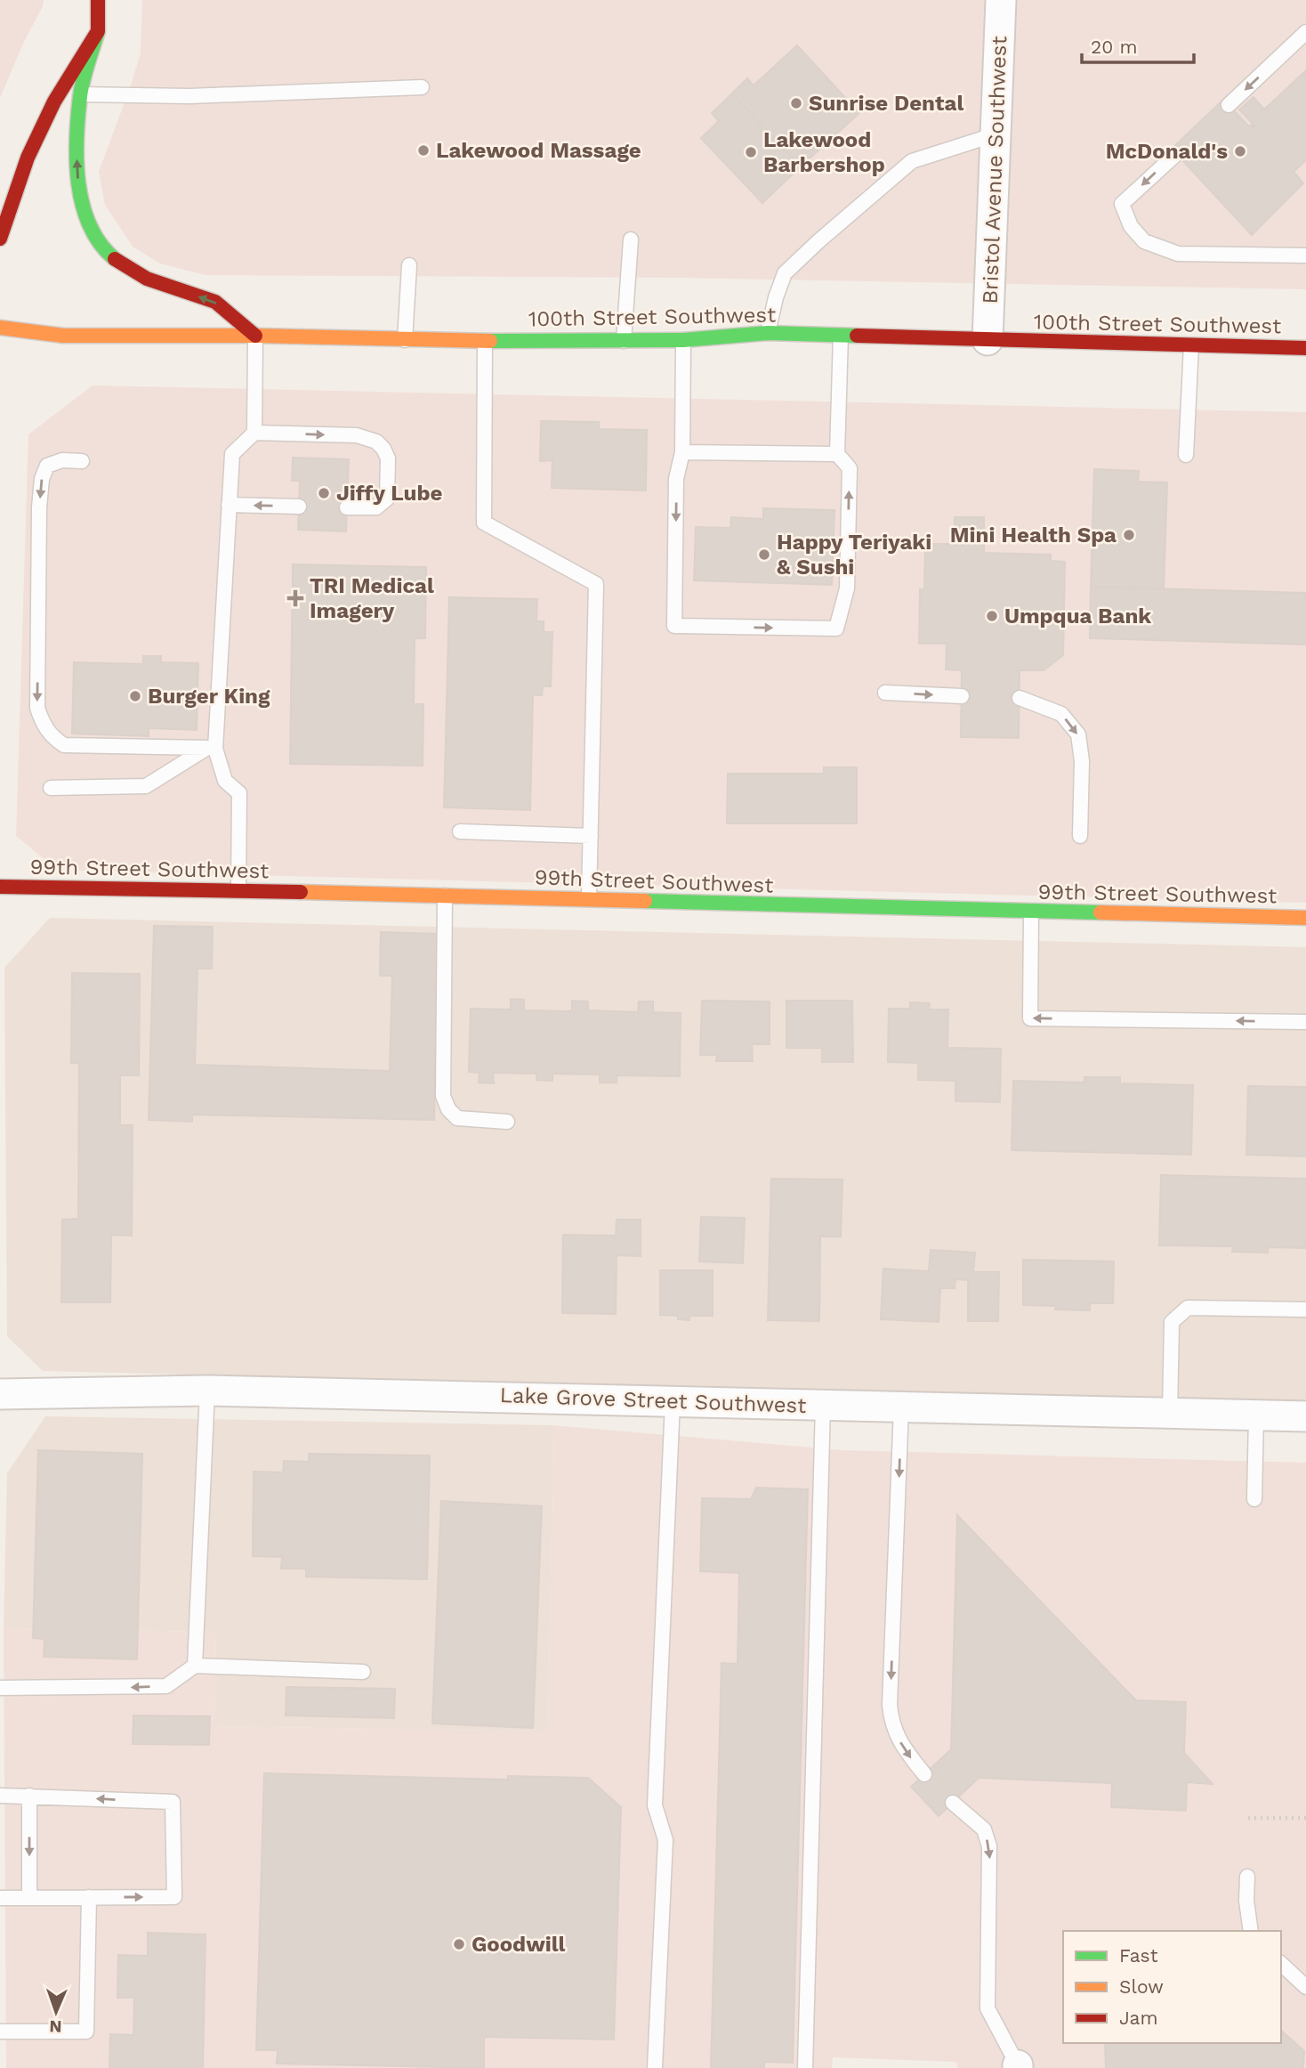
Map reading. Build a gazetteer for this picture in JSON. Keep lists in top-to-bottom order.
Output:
{
  "streets": {
    "street": [
      "Bristol Avenue Southwest",
      "100th Street Southwest",
      "99th Street Southwest",
      "Lake Grove Street Southwest"
    ]
  },
  "crossings": [
    ["Bristol Avenue Southwest", "100th Street Southwest"]
  ],
  "places": {
    "other": [
      "Sunrise Dental",
      "Lakewood Massage",
      "McDonald's",
      "Lakewood Barbershop",
      "Jiffy Lube",
      "Mini Health Spa",
      "Happy Teriyaki & Sushi",
      "Umpqua Bank",
      "Burger King",
      "Goodwill"
    ],
    "health": ["TRI Medical Imagery"]
  },
  "legend": ["Fast", "Slow", "Jam"],
  "scale_bar": "20 m",
  "north": "bottom"
}
